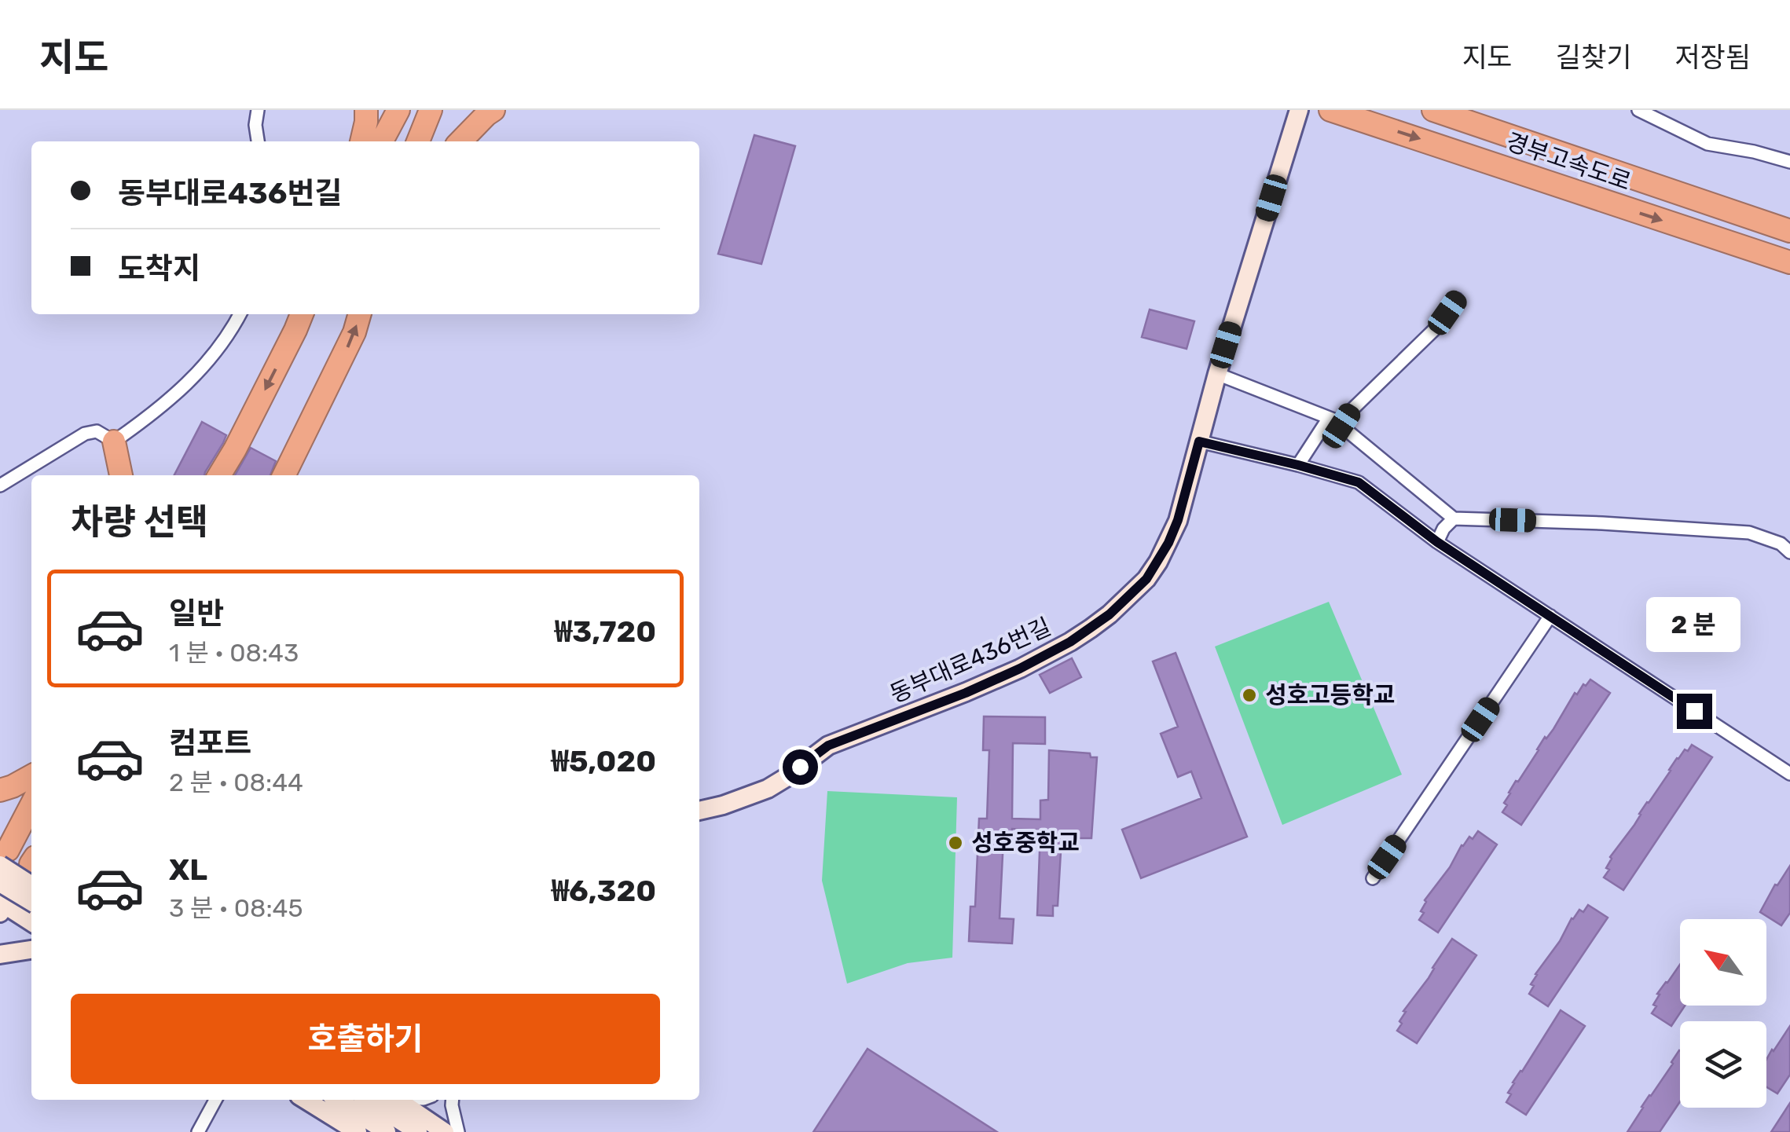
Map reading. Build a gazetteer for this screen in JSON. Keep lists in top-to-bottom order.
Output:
{
  "streets": {
    "highway": ["경부고속도로"],
    "street": ["동부대로436번길"]
  },
  "places": ["성호고등학교", "성호중학교"],
  "north": "top left",
  "page": {
    "header": "지도",
    "nav": ["지도", "길찾기", "저장됨"],
    "banner": ["동부대로436번길", "도착지"],
    "heading": "차량 선택",
    "list": [
      {
        "name": "일반",
        "note": "1 분 · 08:43",
        "value": "₩3,720"
      },
      {
        "name": "컴포트",
        "note": "2 분 · 08:44",
        "value": "₩5,020"
      },
      {
        "name": "XL",
        "note": "3 분 · 08:45",
        "value": "₩6,320"
      }
    ],
    "bubble": "2 분",
    "buttons": "호출하기"
  }
}
